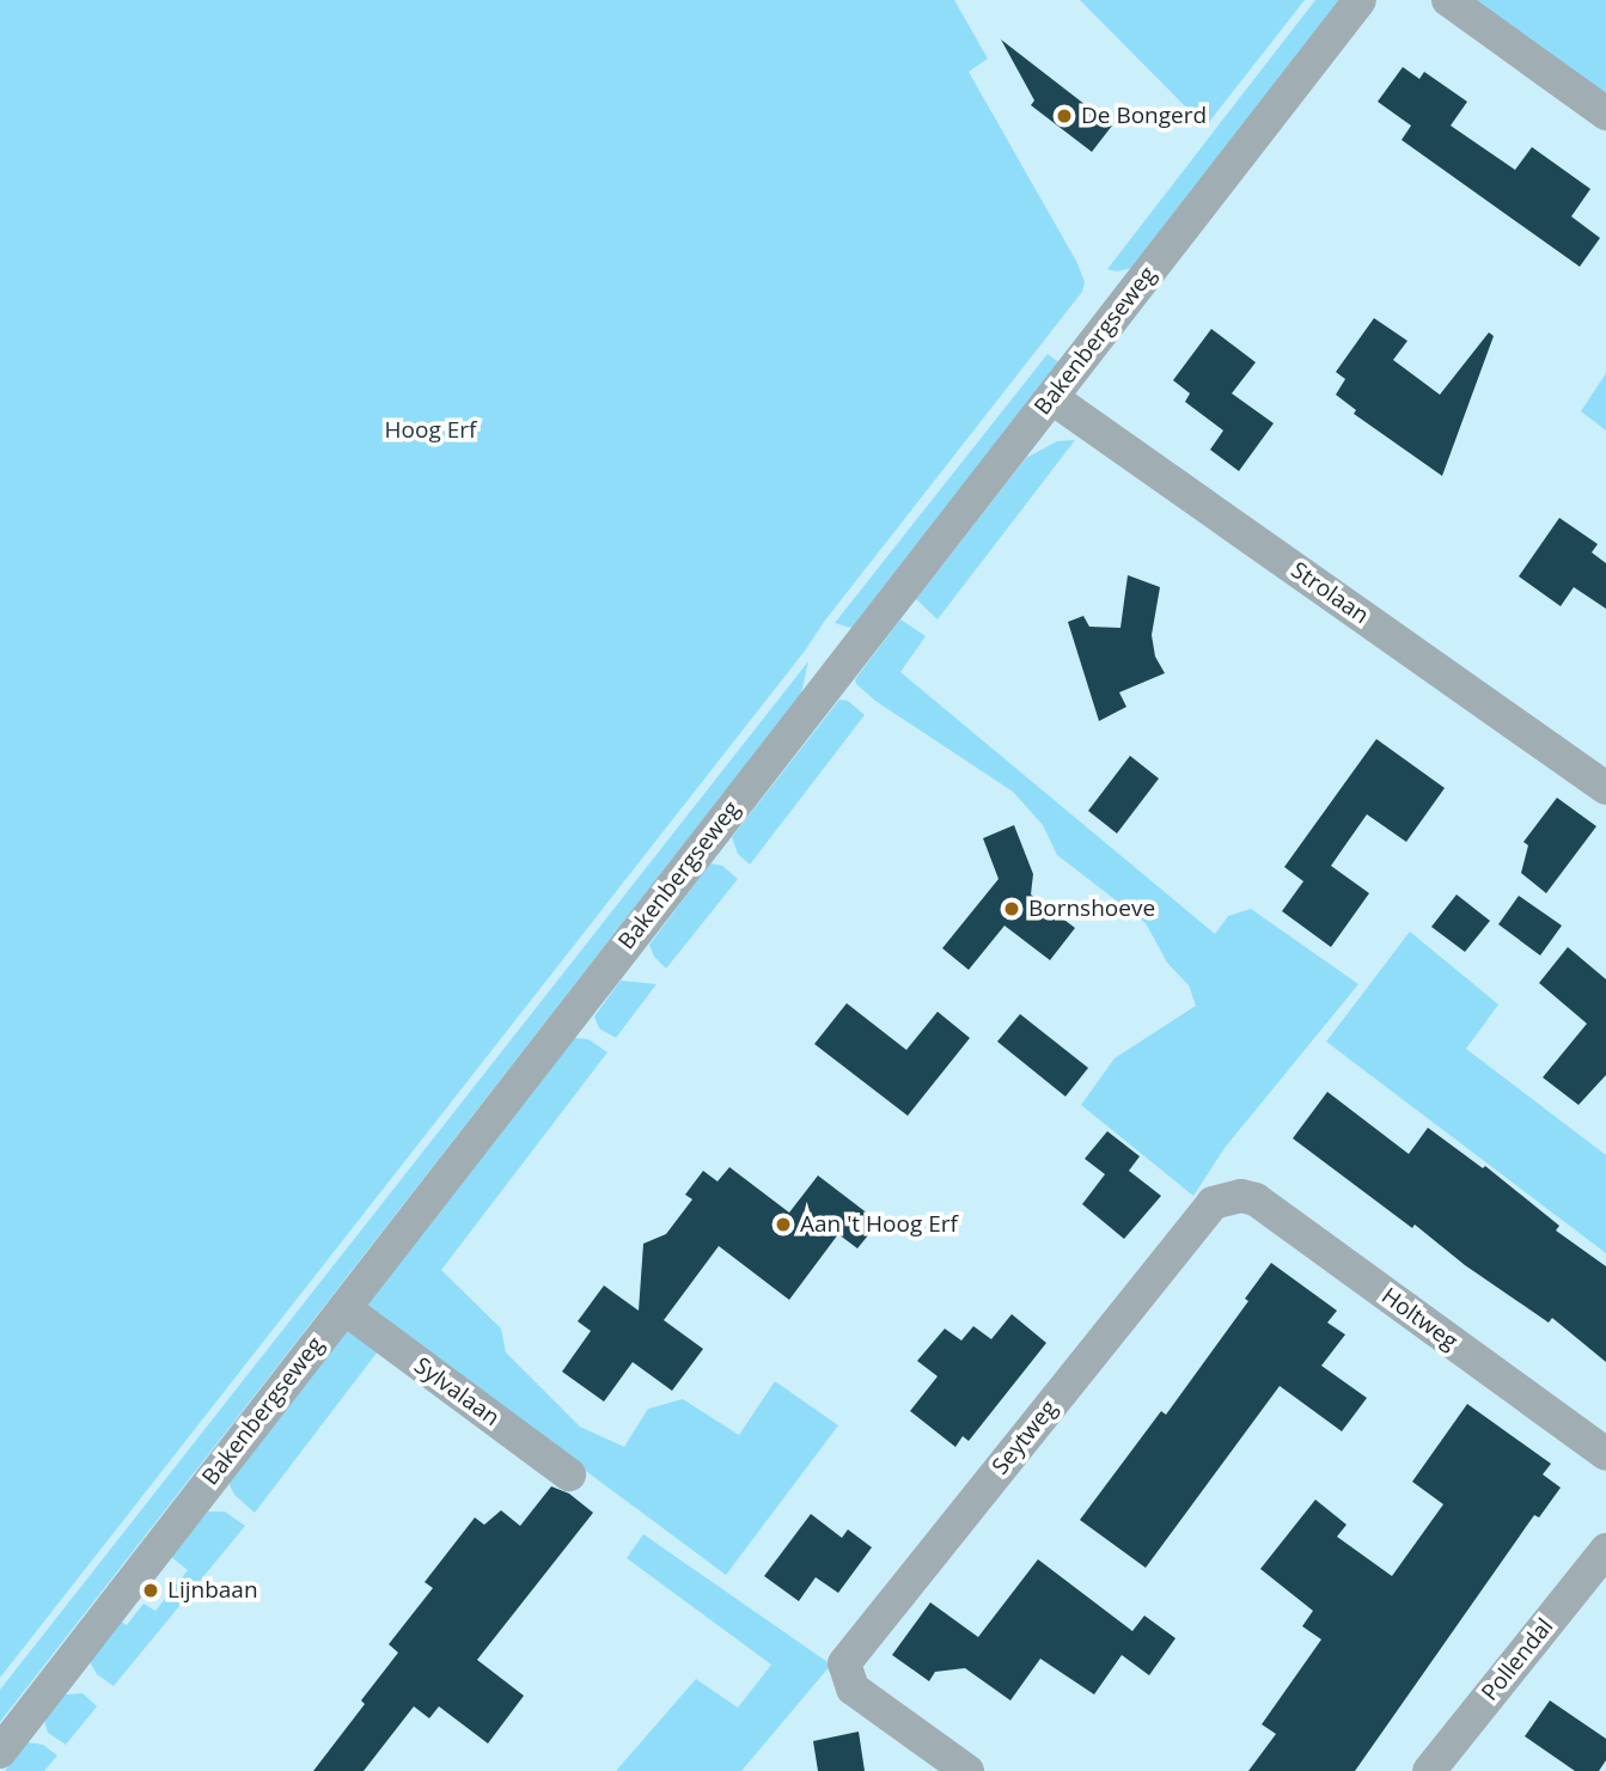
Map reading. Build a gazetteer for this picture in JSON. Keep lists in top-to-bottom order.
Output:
{
  "streets": {
    "street": [
      "Bakenbergseweg",
      "Strolaan",
      "Holtweg",
      "Sylvalaan",
      "Seytweg",
      "Pollendal"
    ]
  },
  "crossings": [
    ["Bakenbergseweg", "Strolaan"],
    ["Bakenbergseweg", "Sylvalaan"],
    ["Holtweg", "Seytweg"]
  ],
  "parks": ["Hoog Erf"],
  "places": [
    "De Bongerd",
    "Bornshoeve",
    "Aan 't Hoog Erf",
    "Lijnbaan"
  ]
}
